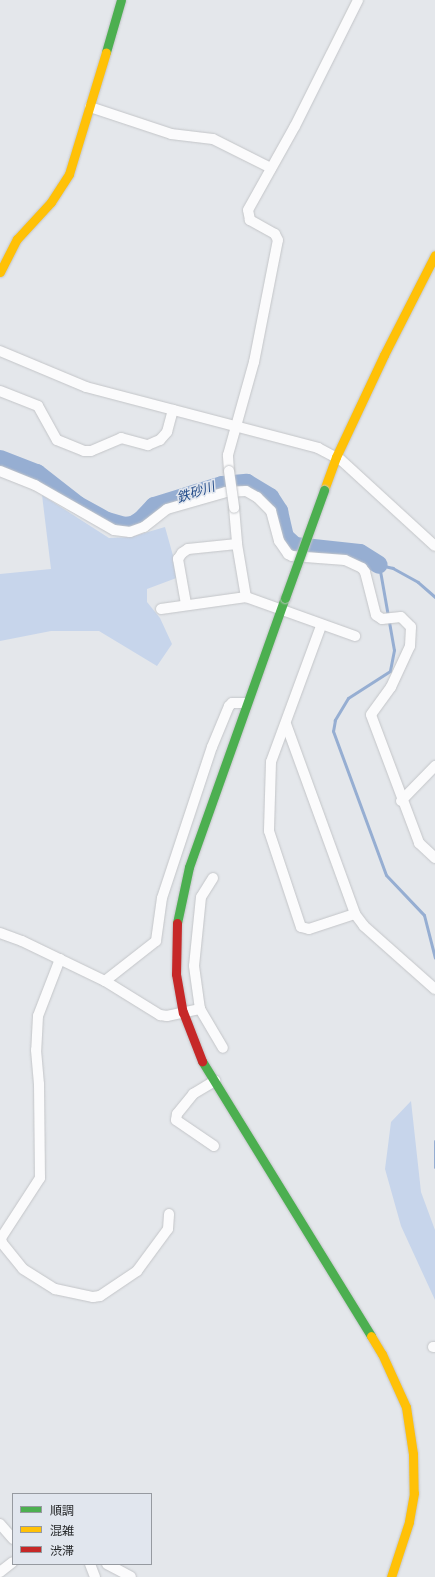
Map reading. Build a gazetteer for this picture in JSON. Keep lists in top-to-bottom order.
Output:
{
  "water": ["鉄砂川"],
  "legend": ["順調", "混雑", "渋滞"]
}
